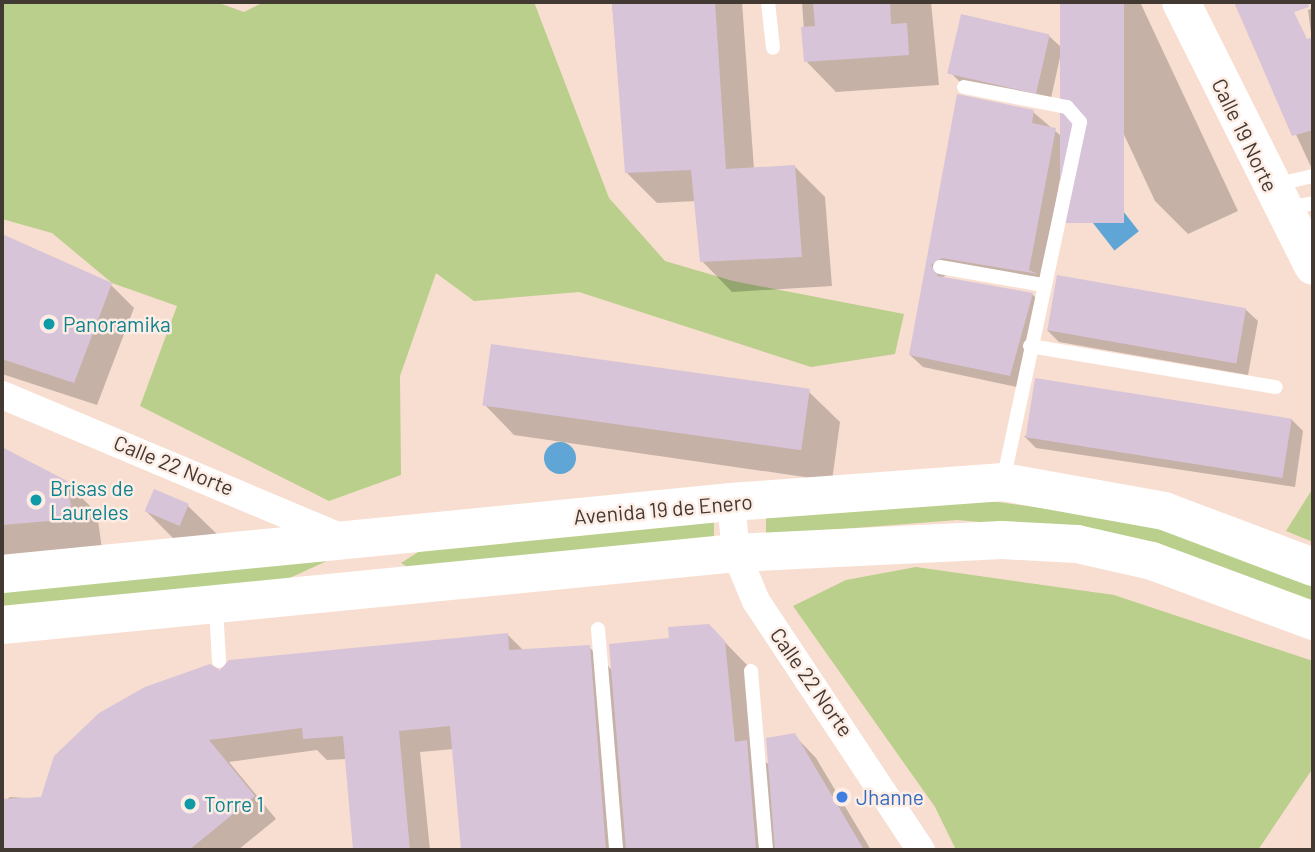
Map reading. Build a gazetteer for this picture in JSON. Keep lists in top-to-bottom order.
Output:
{
  "streets": {
    "main road": ["Calle 19 Norte", "Avenida 19 de Enero"],
    "street": ["Calle 22 Norte"]
  },
  "crossings": [
    ["Calle 22 Norte", "Avenida 19 de Enero"]
  ],
  "places": [
    "Panoramika",
    "Brisas de Laureles",
    "Jhanne",
    "Torre 1"
  ]
}
